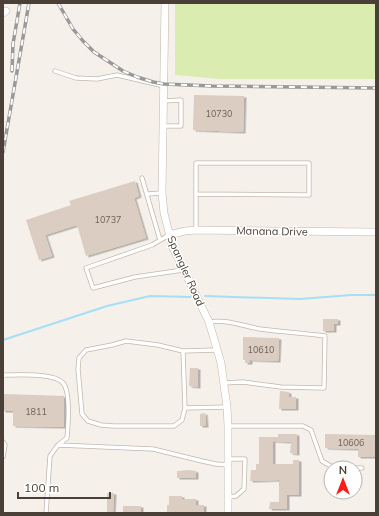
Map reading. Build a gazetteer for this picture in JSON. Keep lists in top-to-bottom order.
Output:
{
  "streets": {
    "street": ["Manana Drive", "Spangler Road"]
  },
  "crossings": [
    ["Manana Drive", "Spangler Road"]
  ],
  "house_numbers": [
    "10730",
    "10737",
    "10610",
    "1811",
    "10606"
  ],
  "scale_bar": "100 m",
  "north": "top"
}
